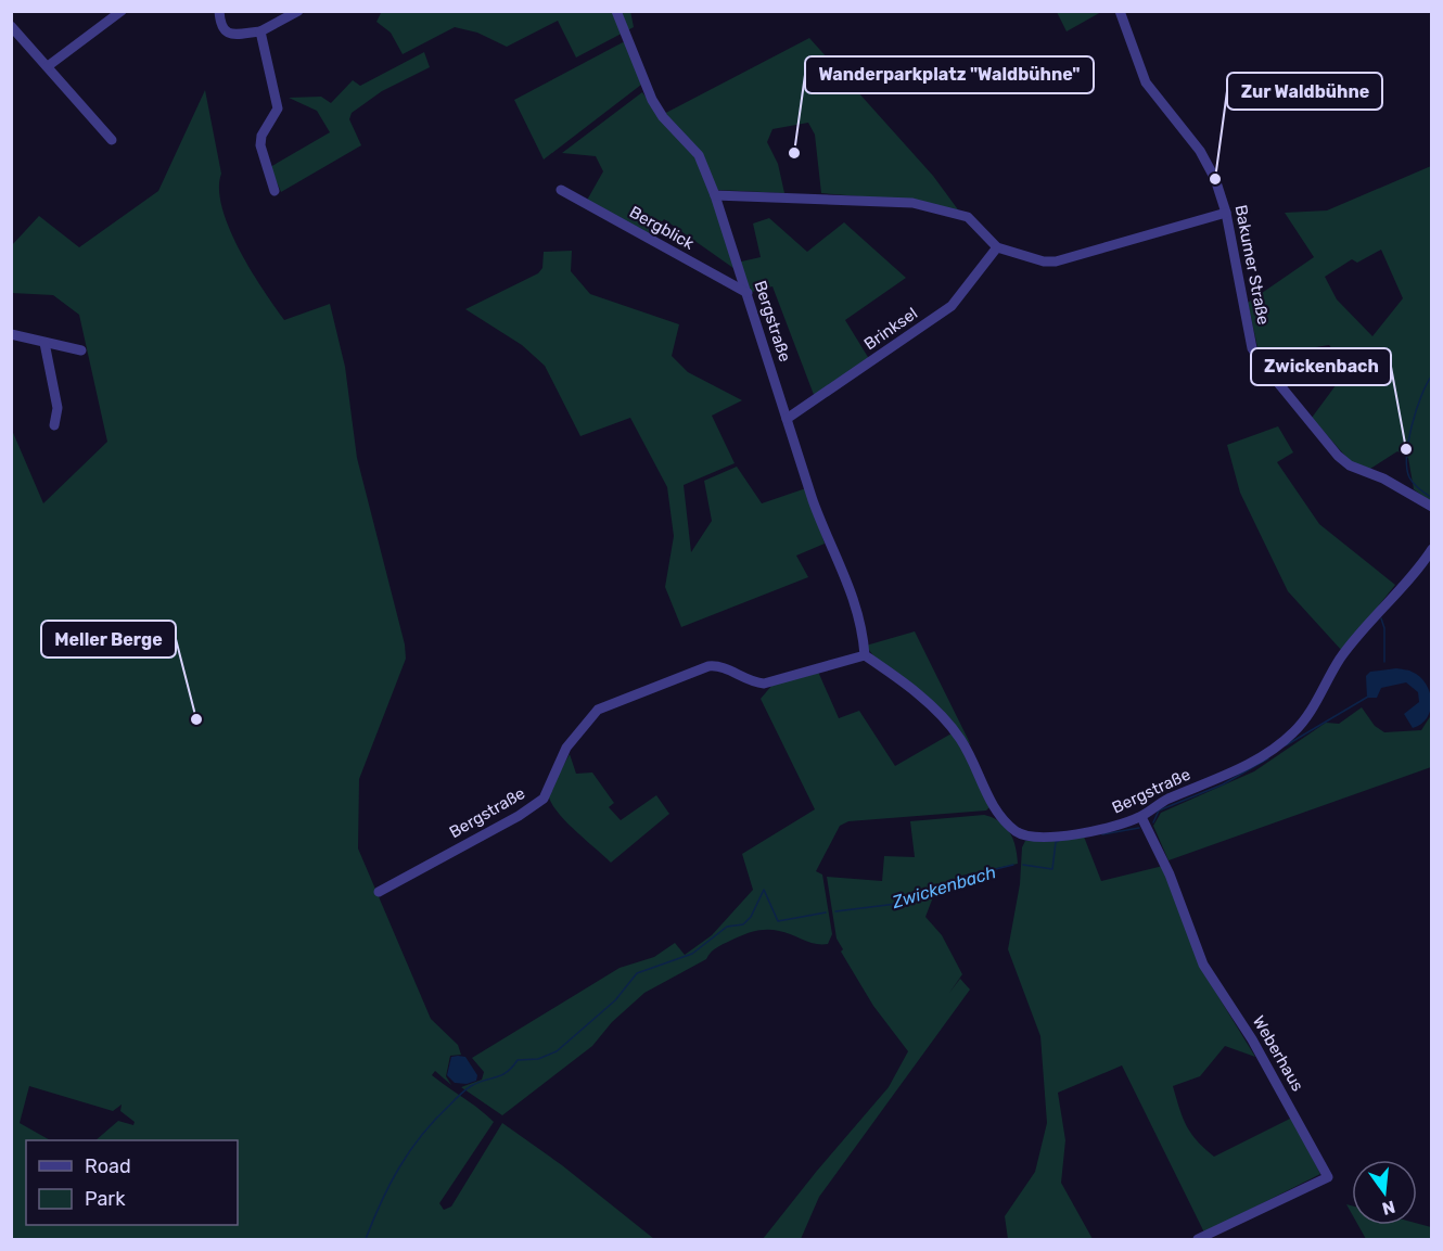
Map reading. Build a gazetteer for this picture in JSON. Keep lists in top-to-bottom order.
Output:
{
  "streets": {
    "street": [
      "Bergblick",
      "Bakumer Straße",
      "Bergstraße",
      "Brinksel",
      "Weberhaus"
    ]
  },
  "crossings": [
    ["Bergblick", "Bergstraße"],
    ["Bergstraße", "Brinksel"],
    ["Bergstraße", "Weberhaus"]
  ],
  "water": ["Zwickenbach"],
  "places": [
    "Wanderparkplatz \"Waldbühne\"",
    "Zur Waldbühne",
    "Zwickenbach",
    "Meller Berge"
  ],
  "legend": ["Road", "Park"],
  "north": "bottom"
}
